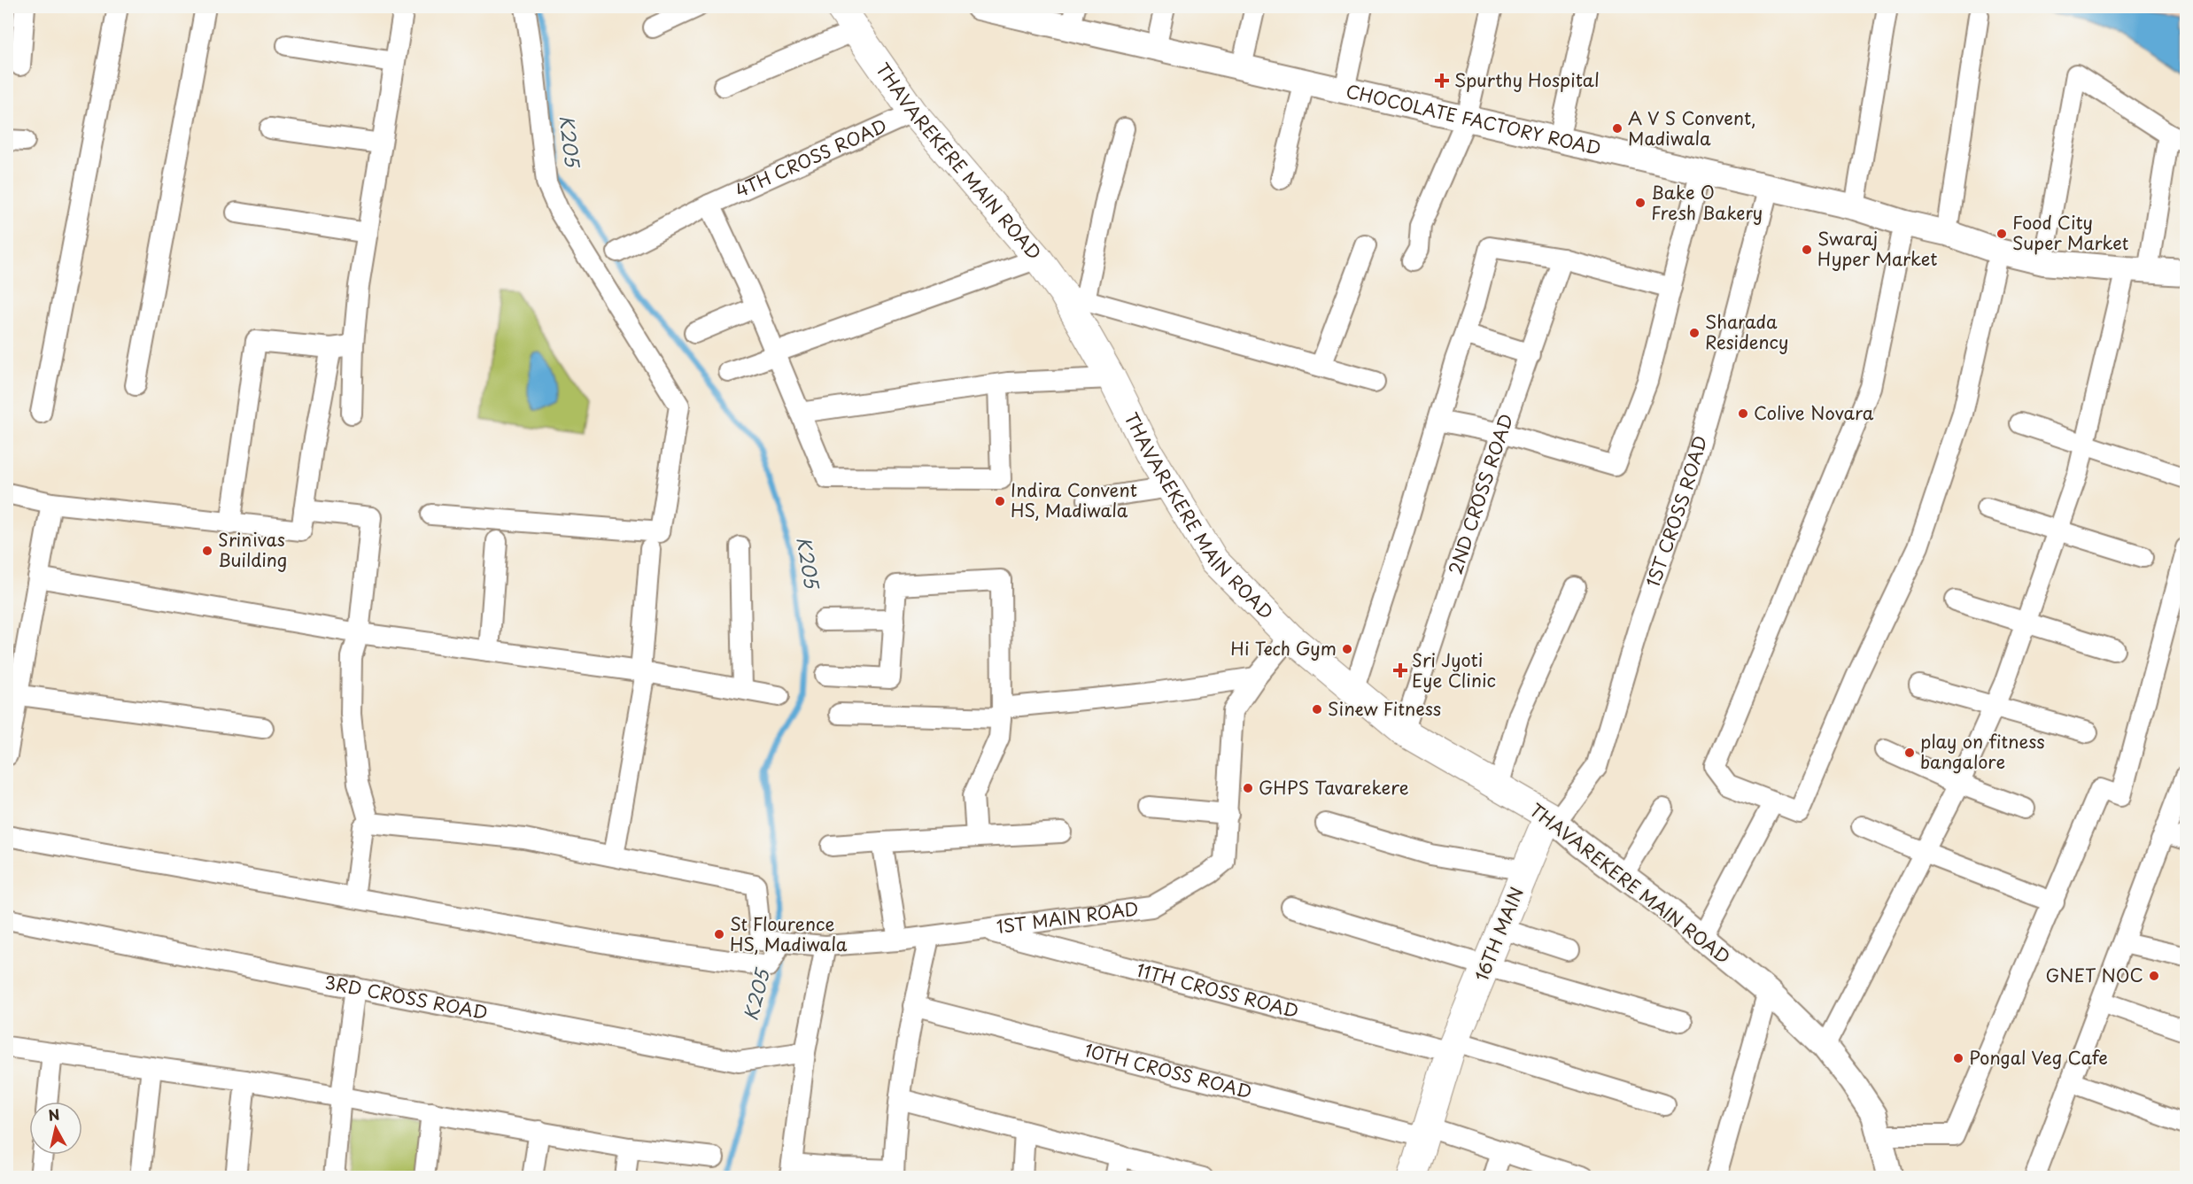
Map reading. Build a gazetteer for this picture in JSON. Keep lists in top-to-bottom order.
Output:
{
  "streets": {
    "main road": ["THAVAREKERE MAIN ROAD", "16TH MAIN"],
    "street": [
      "CHOCOLATE FACTORY ROAD",
      "4TH CROSS ROAD",
      "2ND CROSS ROAD",
      "1ST CROSS ROAD",
      "1ST MAIN ROAD",
      "11TH CROSS ROAD",
      "3RD CROSS ROAD",
      "10TH CROSS ROAD"
    ]
  },
  "crossings": [
    ["CHOCOLATE FACTORY ROAD", "1ST CROSS ROAD"],
    ["4TH CROSS ROAD", "THAVAREKERE MAIN ROAD"],
    ["THAVAREKERE MAIN ROAD", "2ND CROSS ROAD"],
    ["THAVAREKERE MAIN ROAD", "1ST CROSS ROAD"],
    ["THAVAREKERE MAIN ROAD", "1ST MAIN ROAD"],
    ["THAVAREKERE MAIN ROAD", "16TH MAIN"],
    ["1ST CROSS ROAD", "16TH MAIN"],
    ["1ST MAIN ROAD", "11TH CROSS ROAD"],
    ["16TH MAIN", "11TH CROSS ROAD"],
    ["16TH MAIN", "10TH CROSS ROAD"]
  ],
  "water": ["K205"],
  "places": {
    "health": ["Spurthy Hospital", "Sri Jyoti Eye Clinic"],
    "other": [
      "A V S Convent, Madiwala",
      "Bake O Fresh Bakery",
      "Food City Super Market",
      "Swaraj Hyper Market",
      "Sharada Residency",
      "Colive Novara",
      "Indira Convent HS, Madiwala",
      "Srinivas Building",
      "Hi Tech Gym",
      "Sinew Fitness",
      "play on fitness bangalore",
      "GHPS Tavarekere",
      "St Flourence HS, Madiwala",
      "GNET NOC",
      "Pongal Veg Cafe"
    ]
  },
  "north": "top"
}
